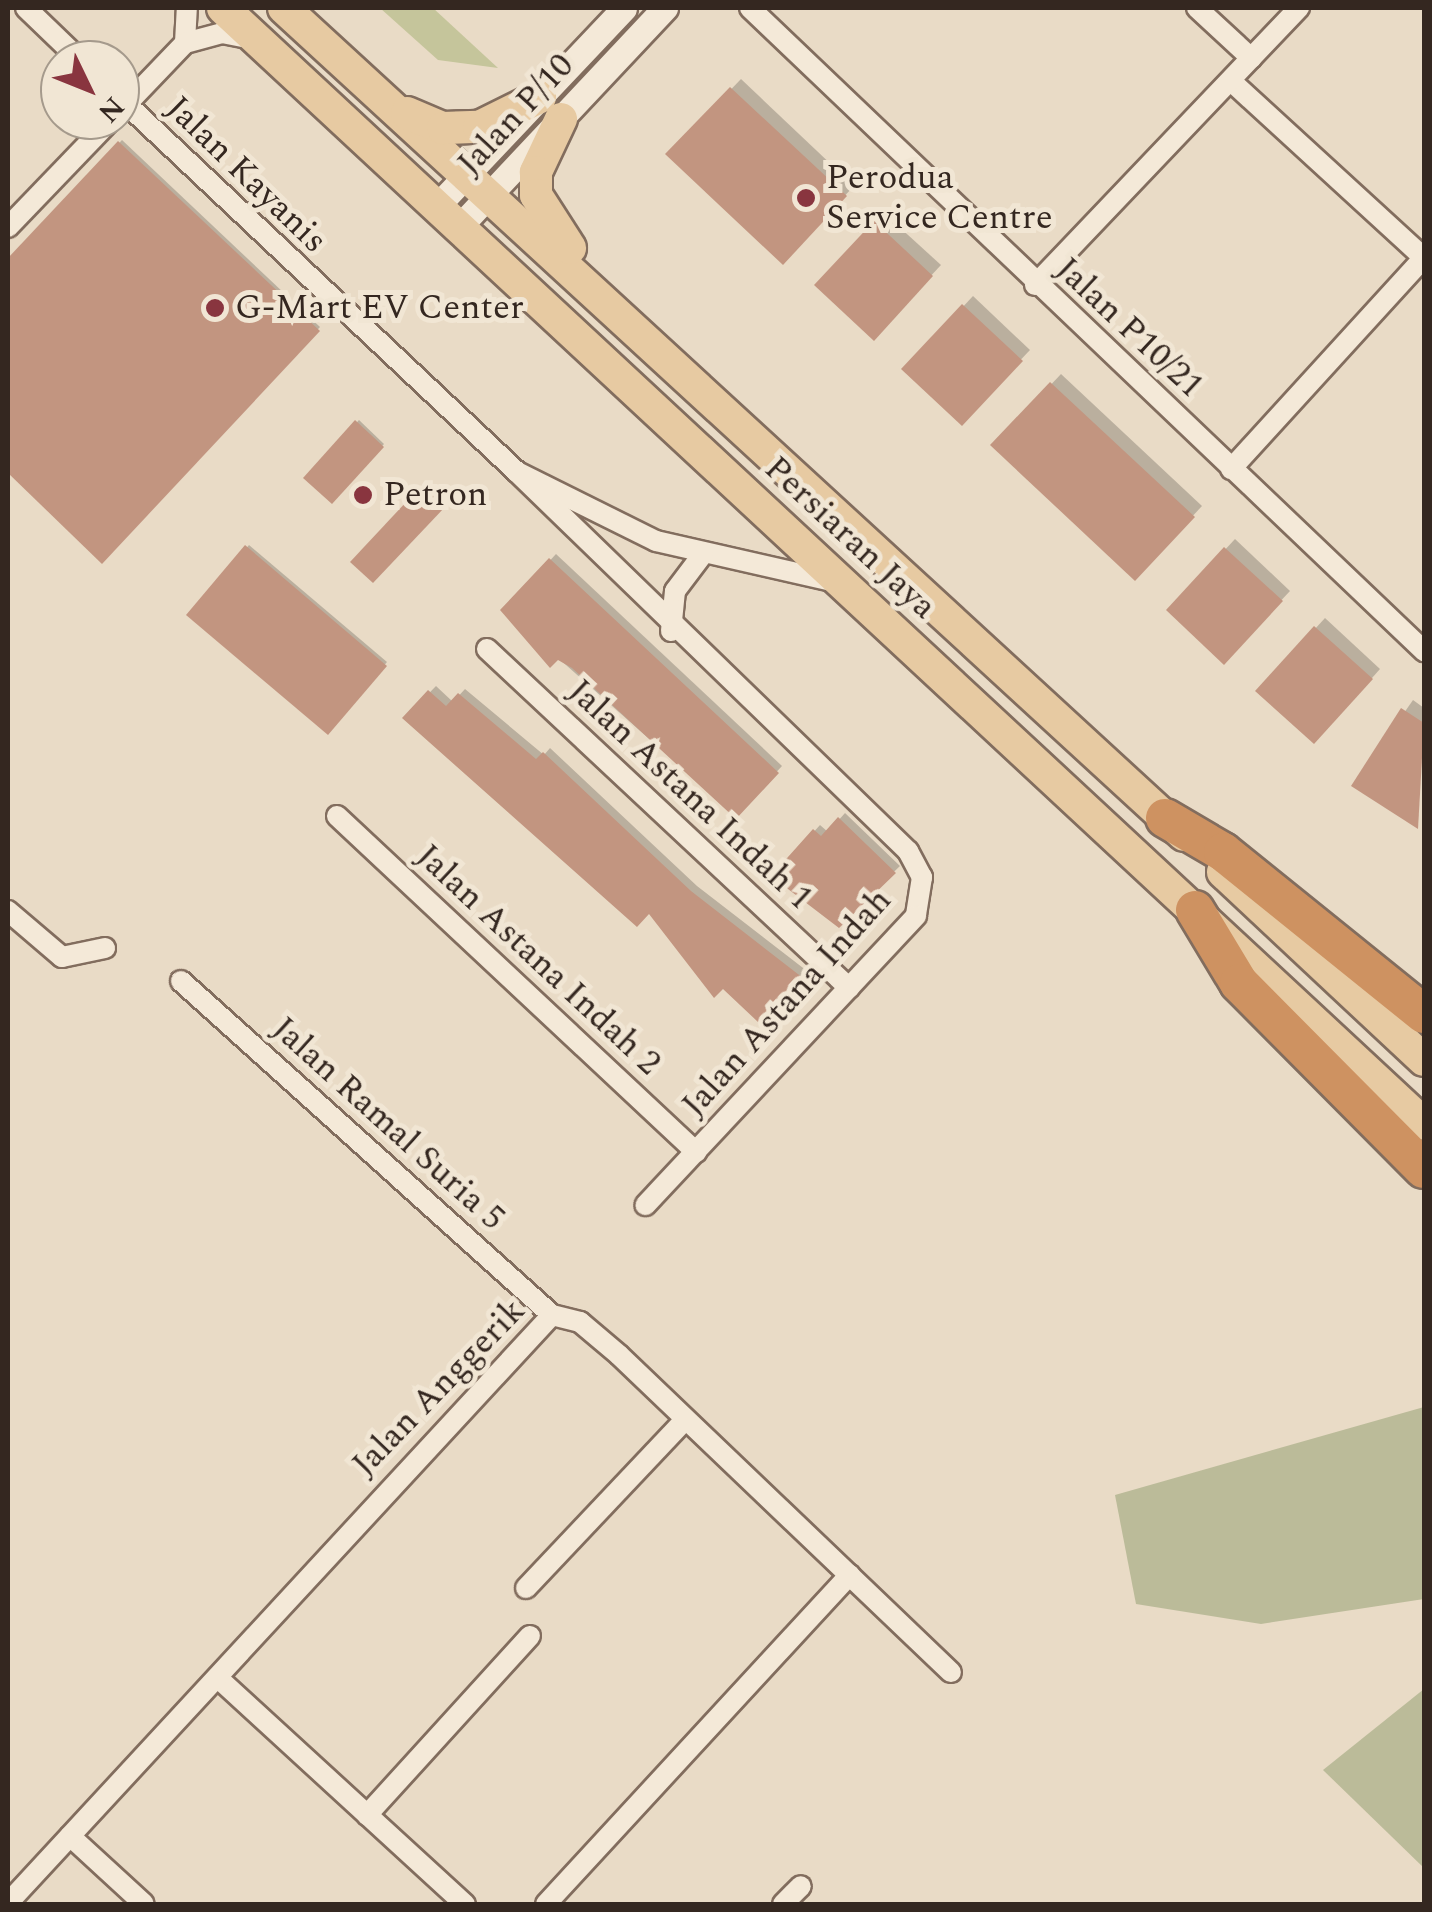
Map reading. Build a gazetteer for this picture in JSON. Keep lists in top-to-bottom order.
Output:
{
  "streets": {
    "main road": ["Persiaran Jaya"],
    "street": [
      "Jalan P/10",
      "Jalan Kayanis",
      "Jalan P10/21",
      "Jalan Astana Indah 1",
      "Jalan Astana Indah 2",
      "Jalan Astana Indah",
      "Jalan Ramal Suria 5",
      "Jalan Anggerik"
    ]
  },
  "crossings": [
    ["Jalan P/10", "Persiaran Jaya"],
    ["Jalan Kayanis", "Persiaran Jaya"],
    ["Jalan Kayanis", "Jalan Astana Indah"],
    ["Jalan Astana Indah 1", "Jalan Astana Indah"],
    ["Jalan Astana Indah 2", "Jalan Astana Indah"],
    ["Jalan Ramal Suria 5", "Jalan Anggerik"]
  ],
  "places": ["Perodua Service Centre", "G-Mart EV Center", "Petron"],
  "north": "bottom right"
}
